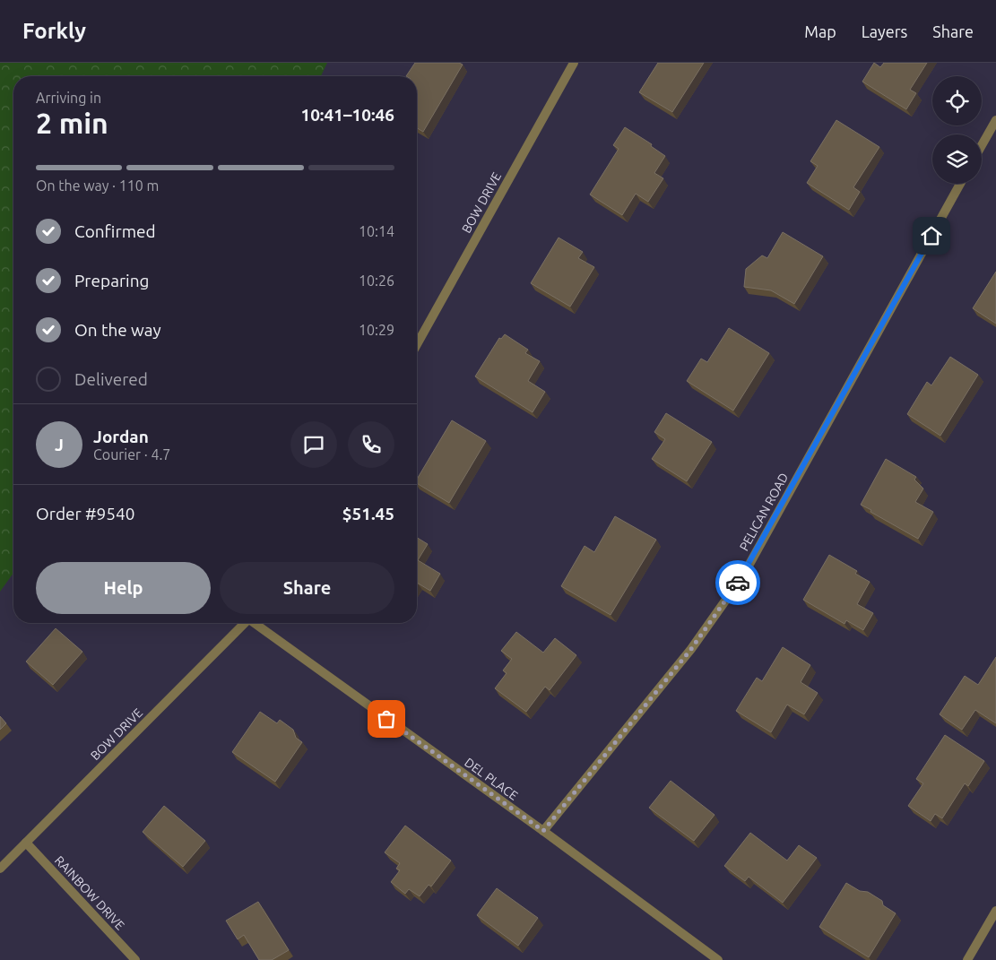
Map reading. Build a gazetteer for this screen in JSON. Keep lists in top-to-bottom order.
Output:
{
  "streets": {
    "street": [
      "BOW DRIVE",
      "PELICAN ROAD",
      "DEL PLACE",
      "RAINBOW DRIVE"
    ]
  },
  "crossings": [
    ["BOW DRIVE", "RAINBOW DRIVE"],
    ["PELICAN ROAD", "DEL PLACE"]
  ],
  "page": {
    "header": "Forkly",
    "nav": ["Map", "Layers", "Share"],
    "heading": ["2 min", "Arriving in", "10:41–10:46"],
    "panel": [
      "Jordan",
      "Courier · 4.7",
      "Order #9540",
      "$51.45"
    ],
    "bar": "On the way · 110 m",
    "list": [
      ["Confirmed", "10:14"],
      ["Preparing", "10:26"],
      ["On the way", "10:29"],
      "Delivered"
    ],
    "round": "J",
    "buttons": ["Help", "Share"]
  }
}
